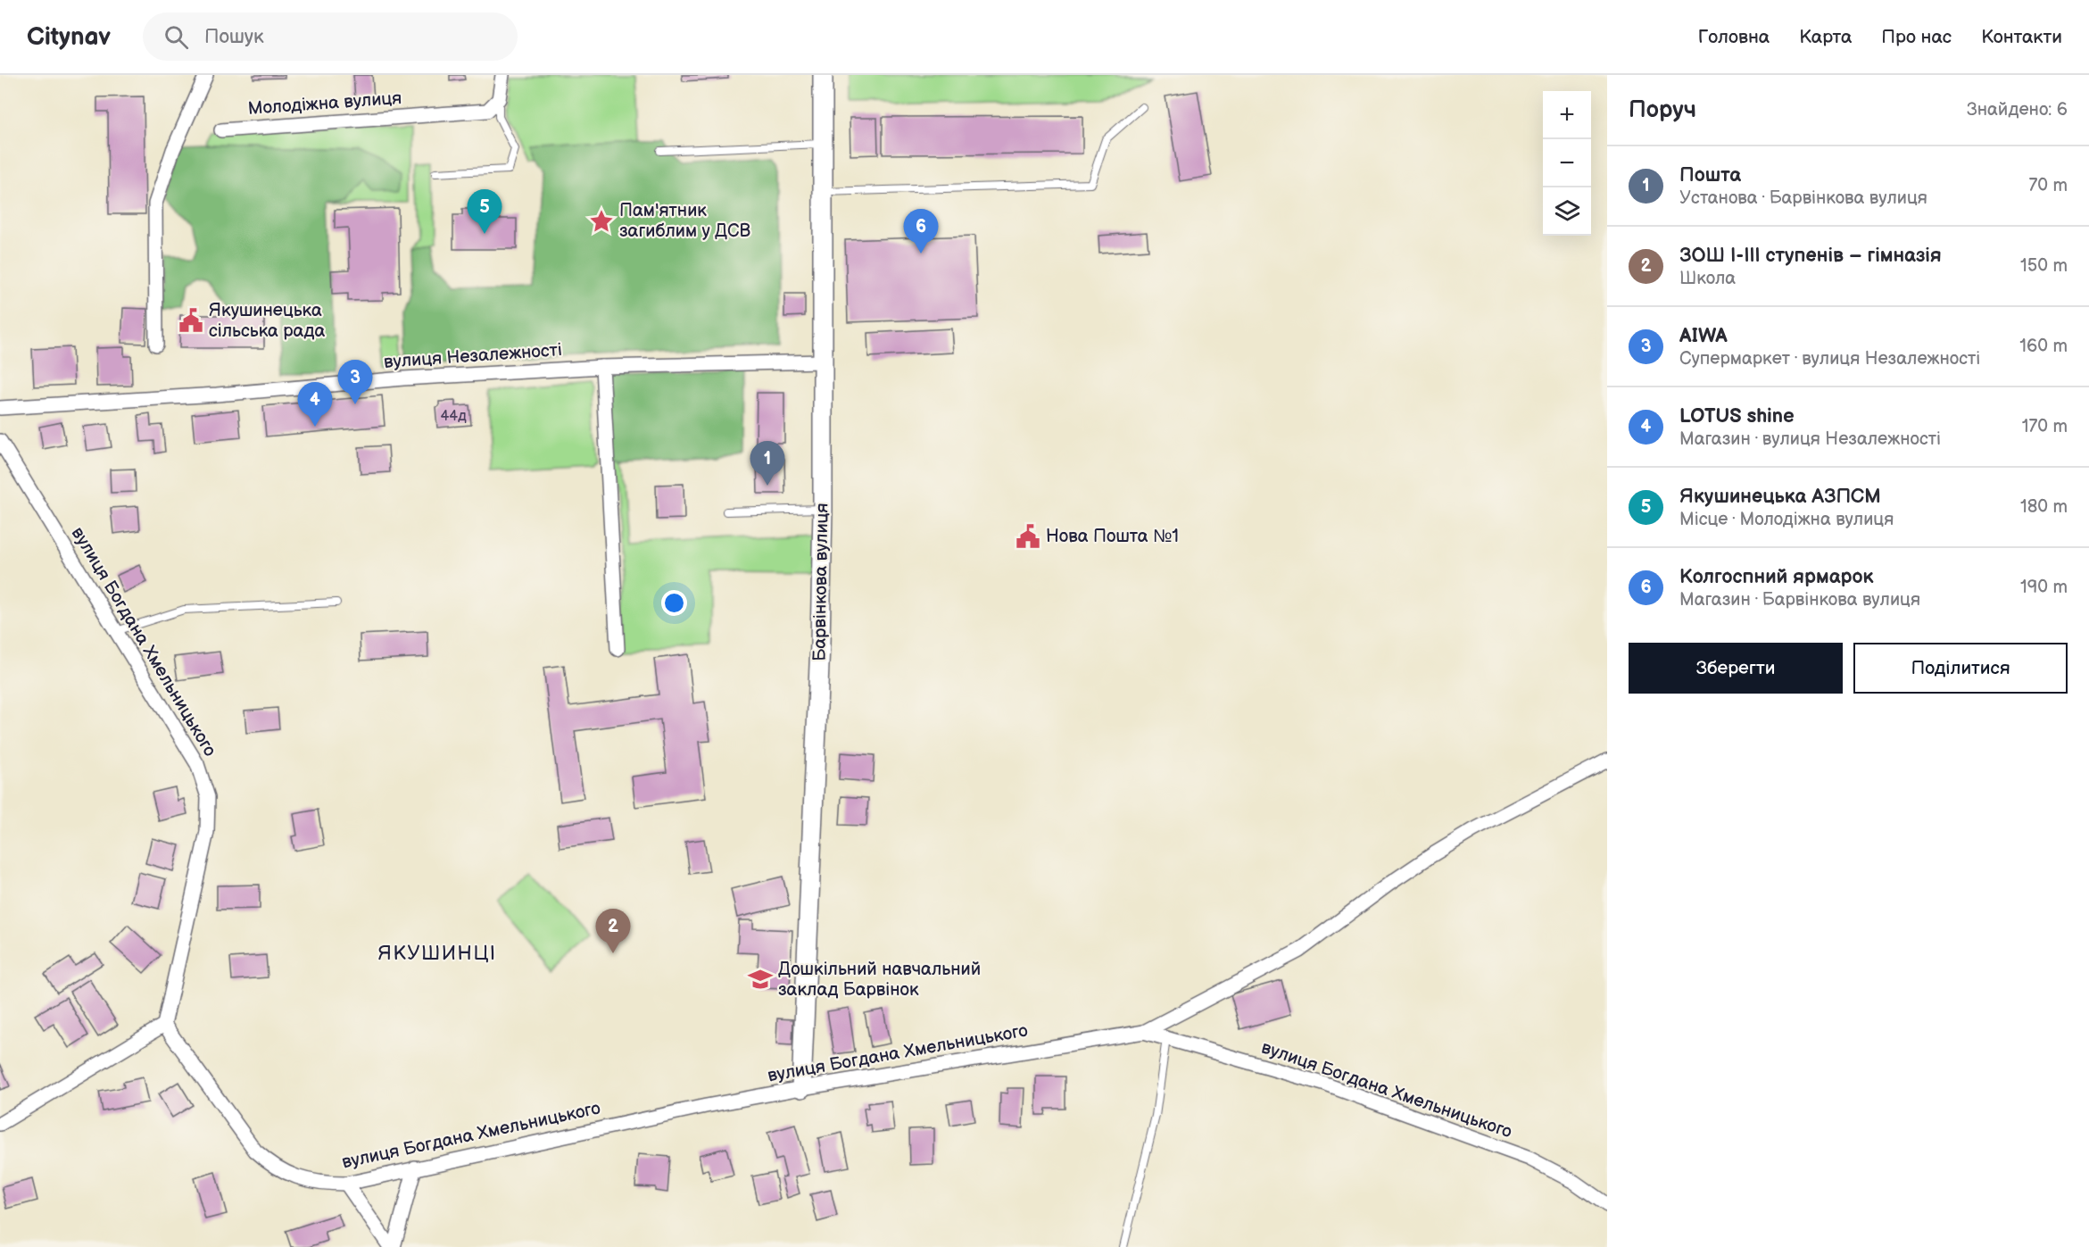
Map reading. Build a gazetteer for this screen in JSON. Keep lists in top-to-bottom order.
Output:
{
  "streets": {
    "street": [
      "Молодіжна вулиця",
      "вулиця Незалежності",
      "Барвінкова вулиця",
      "вулиця Богдана Хмельницького"
    ]
  },
  "crossings": [
    ["вулиця Незалежності", "Барвінкова вулиця"],
    ["Барвінкова вулиця", "вулиця Богдана Хмельницького"]
  ],
  "districts": ["ЯКУШИНЦІ"],
  "places": {
    "place": ["Пам'ятник загиблим у ДСВ"],
    "public building": ["Якушинецька сільська рада", "Нова Пошта №1"],
    "school or university": ["Дошкільний навчальний заклад Барвінок"]
  },
  "house_numbers": ["44д"],
  "page": {
    "header": "Citynav",
    "search": "Пошук",
    "nav": [
      "Головна",
      "Карта",
      "Про нас",
      "Контакти"
    ],
    "heading": ["Поруч", "Знайдено: 6"],
    "map_buttons": ["+", "−"],
    "list": [
      {
        "mark": "1",
        "name": "Пошта",
        "note": "Установа · Барвінкова вулиця",
        "value": "70 m"
      },
      {
        "mark": "2",
        "name": "ЗОШ І-ІІІ ступенів – гімназія",
        "note": "Школа",
        "value": "150 m"
      },
      {
        "mark": "3",
        "name": "AIWA",
        "note": "Супермаркет · вулиця Незалежності",
        "value": "160 m"
      },
      {
        "mark": "4",
        "name": "LOTUS shine",
        "note": "Магазин · вулиця Незалежності",
        "value": "170 m"
      },
      {
        "mark": "5",
        "name": "Якушинецька АЗПСМ",
        "note": "Місце · Молодіжна вулиця",
        "value": "180 m"
      },
      {
        "mark": "6",
        "name": "Колгоспний ярмарок",
        "note": "Магазин · Барвінкова вулиця",
        "value": "190 m"
      }
    ],
    "pins": [
      "5",
      "6",
      "3",
      "4",
      "1",
      "2"
    ],
    "buttons": ["Зберегти", "Поділитися"]
  }
}
